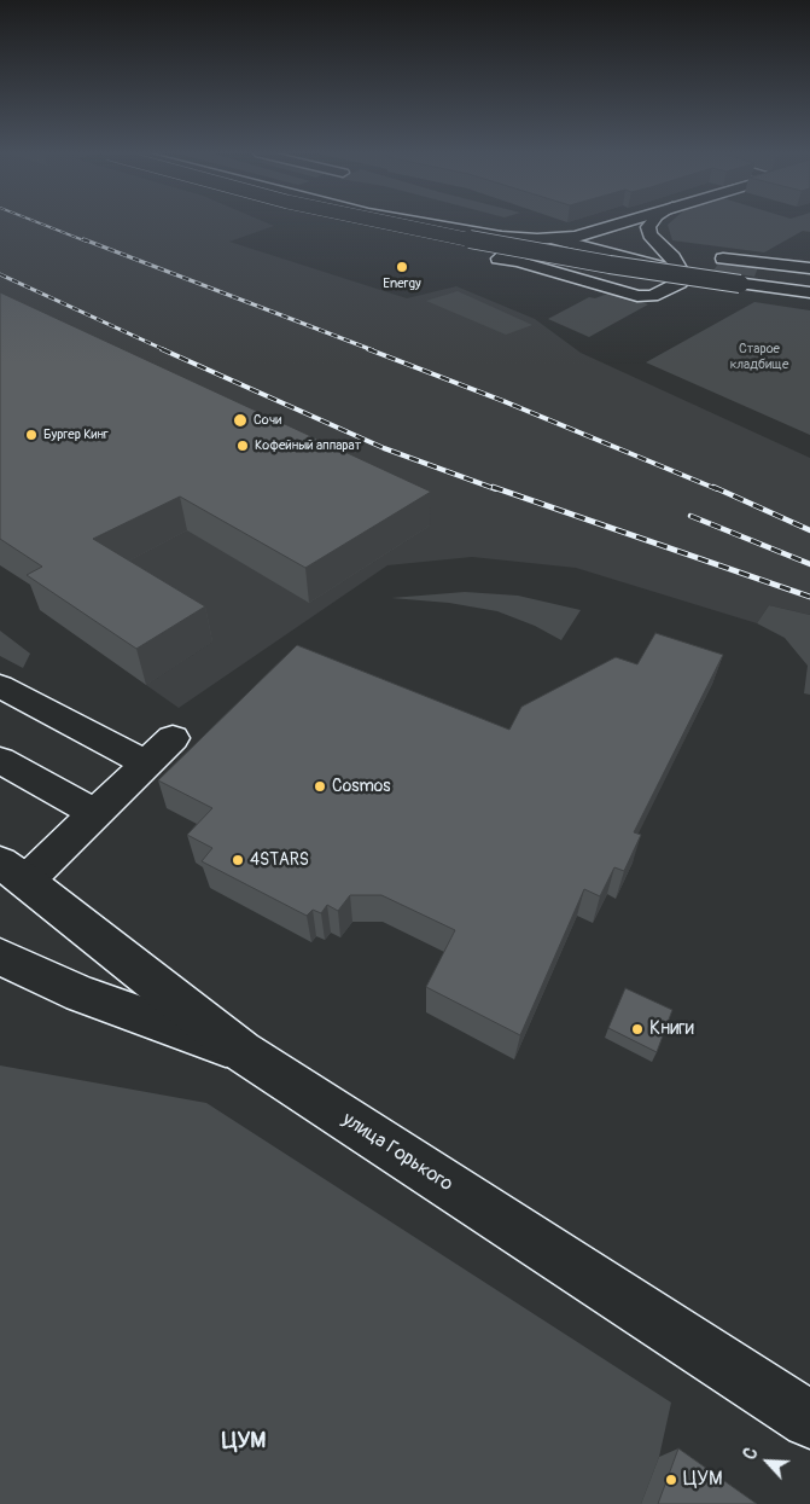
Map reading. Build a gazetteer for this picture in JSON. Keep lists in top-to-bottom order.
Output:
{
  "streets": {
    "main road": ["улица Горького"]
  },
  "districts": ["ЦУМ"],
  "parks": ["Старое кладбище"],
  "places": [
    "Energy",
    "Сочи",
    "Бургер Кинг",
    "Кофейный аппарат",
    "Cosmos",
    "4STARS",
    "Книги",
    "ЦУМ"
  ],
  "north": "top left"
}
